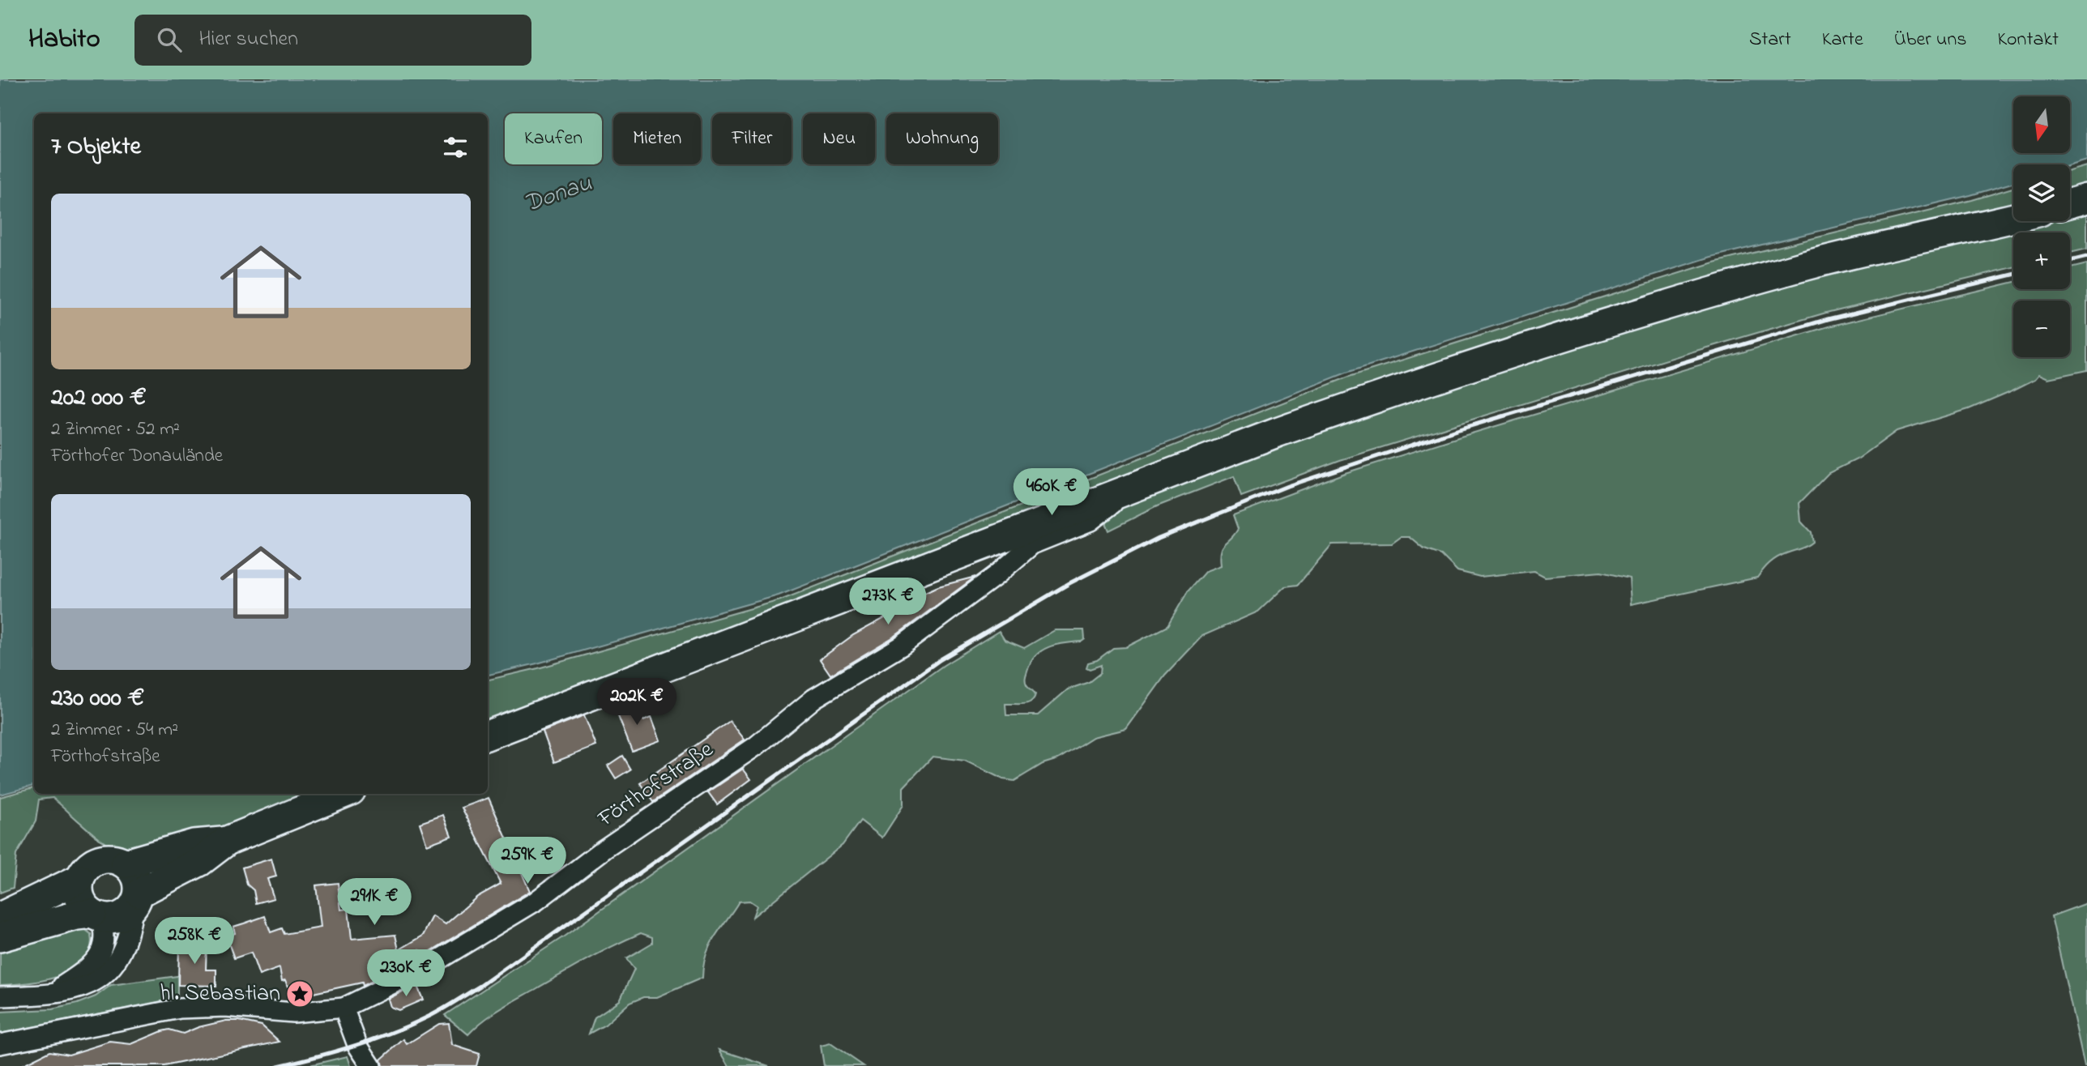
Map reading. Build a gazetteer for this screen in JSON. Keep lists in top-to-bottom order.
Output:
{
  "streets": {
    "street": ["Förthofstraße"]
  },
  "water": ["Donau"],
  "places": {
    "place": ["hl. Sebastian"]
  },
  "north": "bottom",
  "page": {
    "header": "Habito",
    "search": "Hier suchen",
    "nav": [
      "Start",
      "Karte",
      "Über uns",
      "Kontakt"
    ],
    "map_buttons": ["+", "−"],
    "chip": [
      "Kaufen",
      "Mieten",
      "Filter",
      "Neu",
      "Wohnung"
    ],
    "heading": "7 Objekte",
    "list": [
      {
        "name": "202 000 €",
        "note": "2 Zimmer · 52 m² · Förthofer Donaulände"
      },
      {
        "name": "230 000 €",
        "note": "2 Zimmer · 54 m² · Förthofstraße"
      }
    ],
    "price": [
      "460K €",
      "273K €",
      "202K €",
      "259K €",
      "291K €",
      "258K €",
      "230K €"
    ]
  }
}
